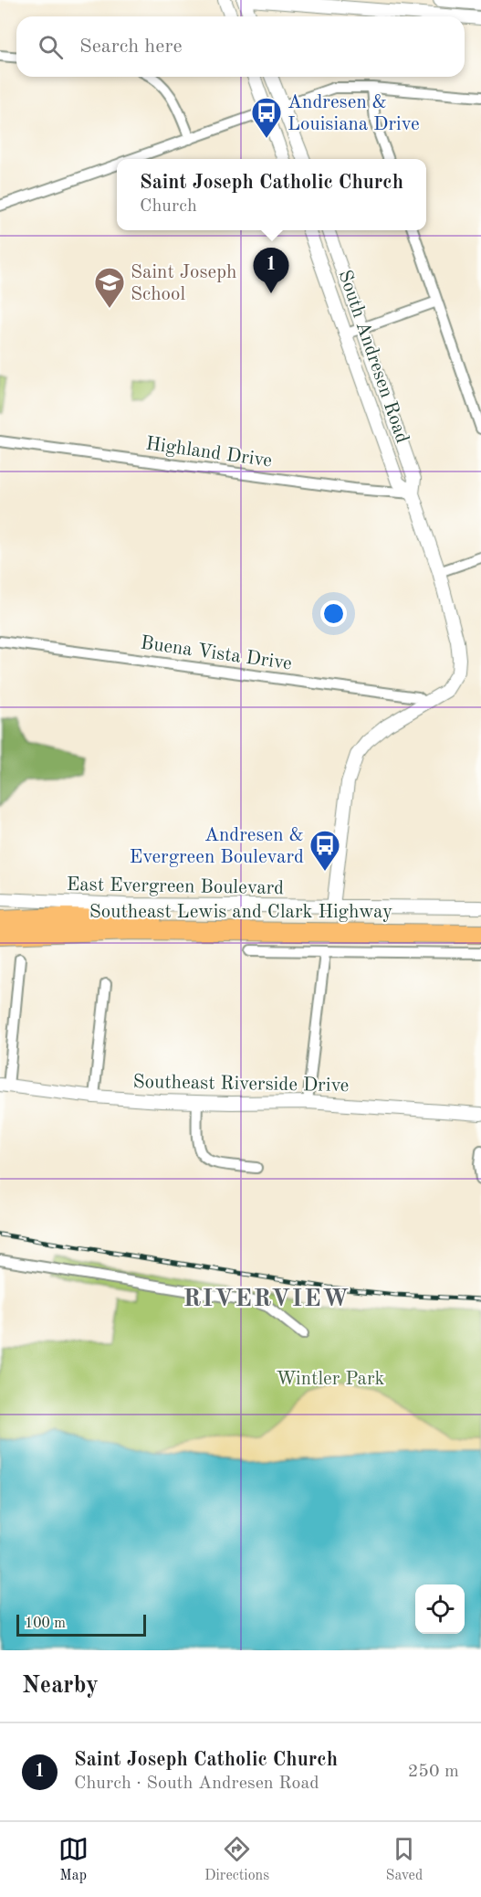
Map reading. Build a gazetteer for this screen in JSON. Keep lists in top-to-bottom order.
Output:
{
  "streets": {
    "highway": ["Southeast Lewis and Clark Highway"],
    "street": [
      "South Andresen Road",
      "Highland Drive",
      "Buena Vista Drive",
      "East Evergreen Boulevard",
      "Southeast Riverside Drive"
    ]
  },
  "crossings": [
    ["South Andresen Road", "Highland Drive"],
    ["South Andresen Road", "Buena Vista Drive"],
    ["South Andresen Road", "East Evergreen Boulevard"]
  ],
  "districts": ["RIVERVIEW"],
  "parks": ["Wintler Park"],
  "places": {
    "bus stop": ["Andresen & Louisiana Drive", "Andresen & Evergreen Boulevard"],
    "school or university": ["Saint Joseph School"]
  },
  "scale_bar": "100 m",
  "page": {
    "search": "Search here",
    "popup": ["Saint Joseph Catholic Church", "Church"],
    "pins": "1",
    "scale": "100 m",
    "heading": "Nearby",
    "list": [
      {
        "mark": "1",
        "name": "Saint Joseph Catholic Church",
        "note": "Church · South Andresen Road",
        "value": "250 m"
      }
    ],
    "nav": ["Map", "Directions", "Saved"]
  }
}
